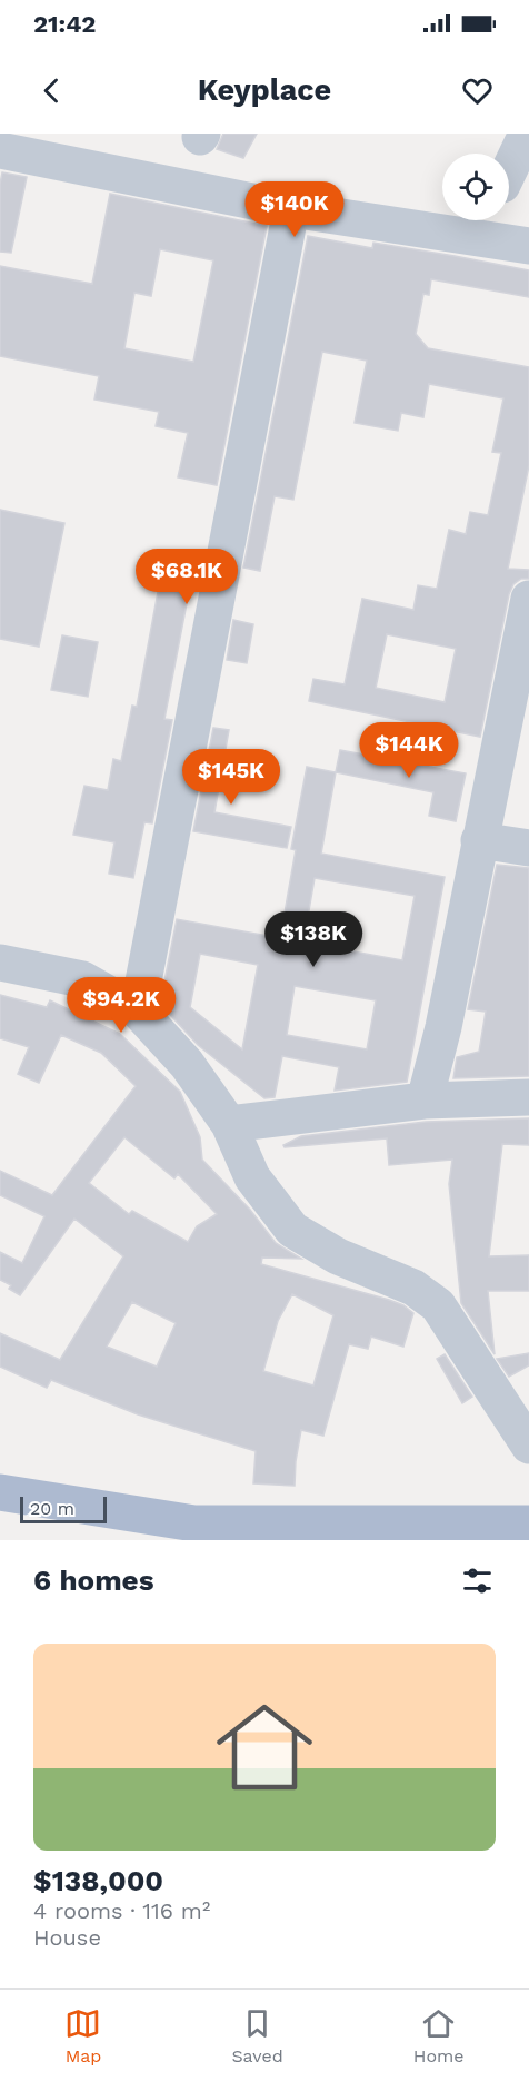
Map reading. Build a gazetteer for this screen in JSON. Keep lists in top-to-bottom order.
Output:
{
  "scale_bar": "20 m",
  "page": {
    "status": "21:42",
    "header": "Keyplace",
    "price": [
      "$140K",
      "$68.1K",
      "$144K",
      "$145K",
      "$138K",
      "$94.2K"
    ],
    "scale": "20 m",
    "heading": "6 homes",
    "list": [
      {
        "name": "$138,000",
        "note": "4 rooms · 116 m² · House"
      }
    ],
    "tabs": ["Map", "Saved", "Home"]
  }
}
